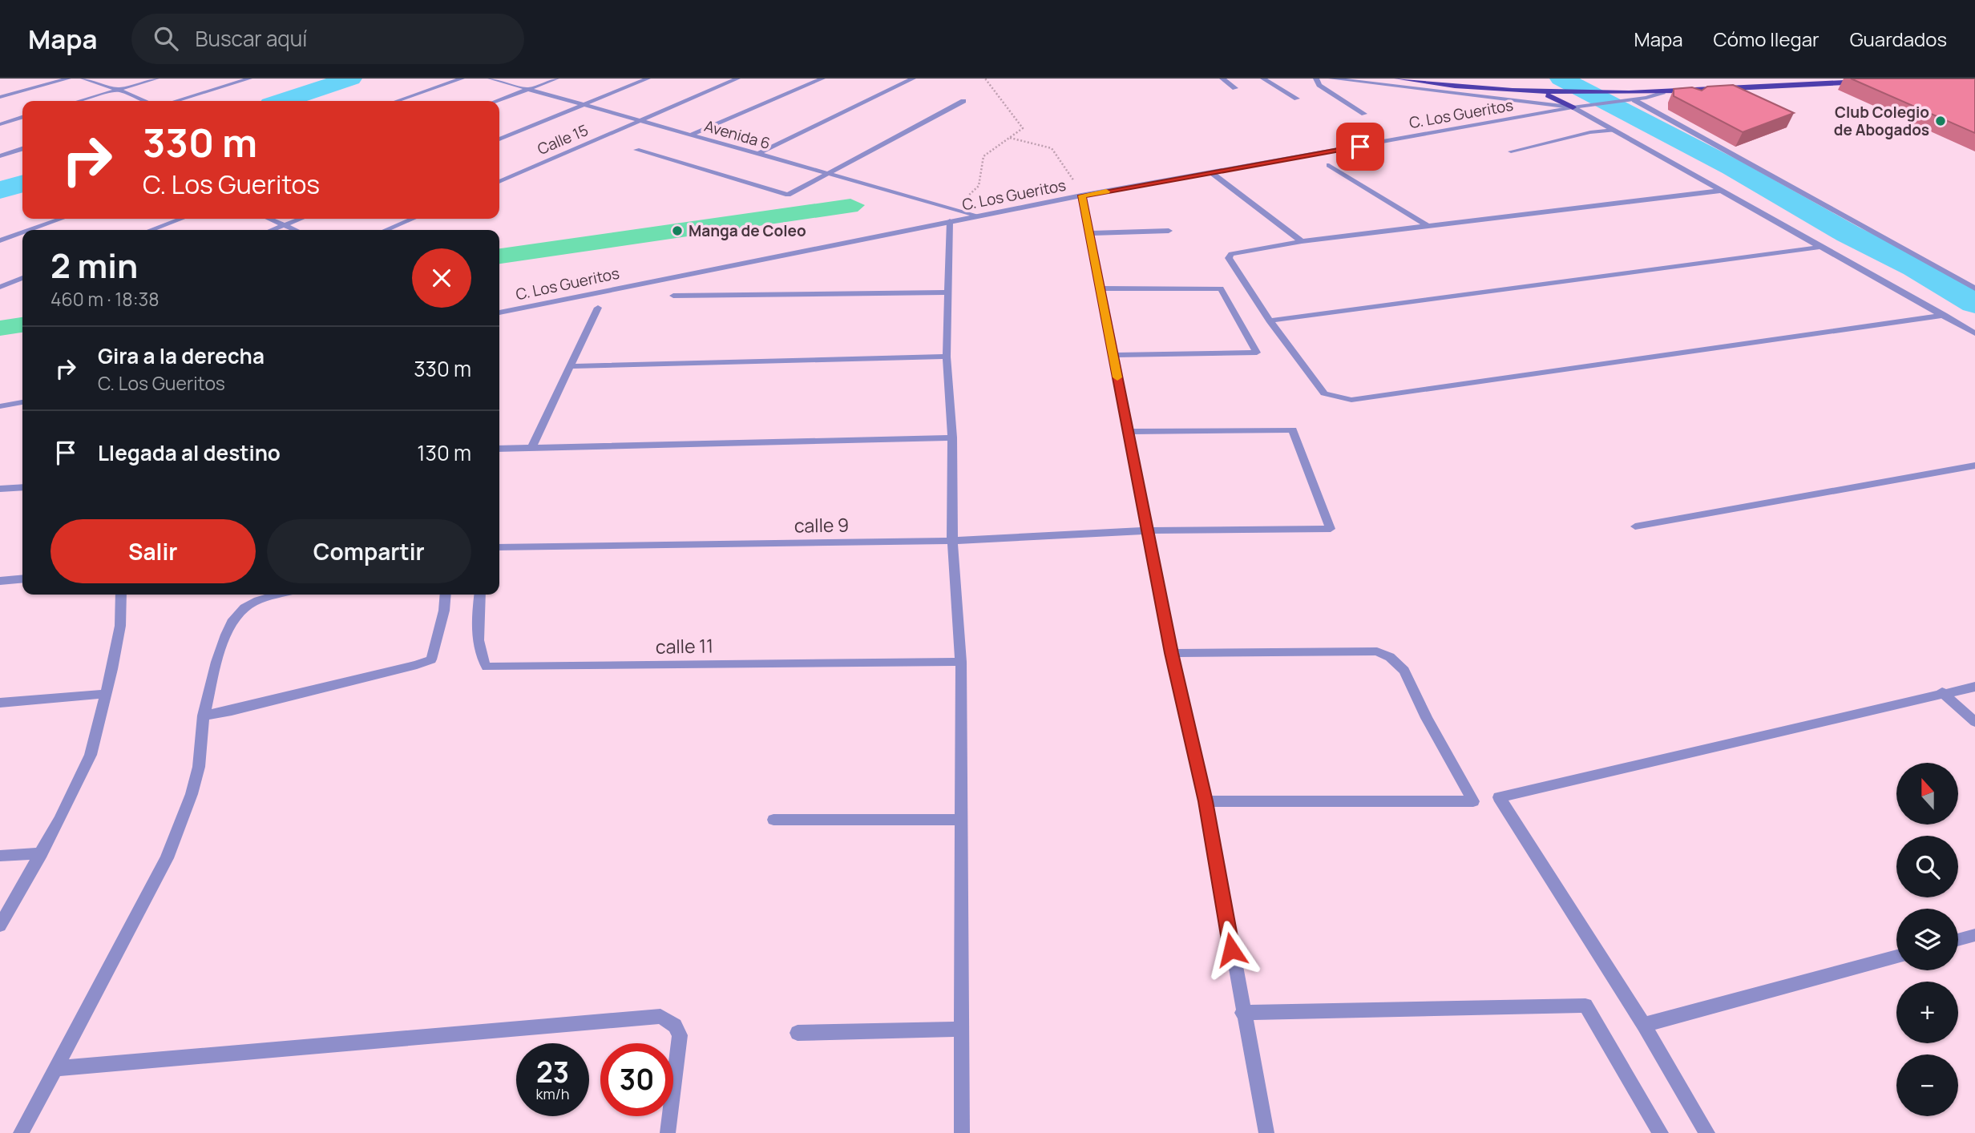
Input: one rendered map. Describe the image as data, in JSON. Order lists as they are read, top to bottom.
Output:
{
  "streets": {
    "street": [
      "C. Los Gueritos",
      "Avenida 6",
      "Calle 15",
      "calle 9",
      "calle 11"
    ]
  },
  "crossings": [
    ["C. Los Gueritos", "Avenida 6"],
    ["Avenida 6", "Calle 15"]
  ],
  "places": ["Club Colegio de Abogados", "Manga de Coleo"],
  "north": "top",
  "page": {
    "header": "Mapa",
    "search": "Buscar aquí",
    "nav": ["Mapa", "Cómo llegar", "Guardados"],
    "turn": ["330 m", "C. Los Gueritos"],
    "heading": ["2 min", "460 m · 18:38"],
    "list": [
      {
        "name": "Gira a la derecha",
        "note": "C. Los Gueritos",
        "value": "330 m"
      },
      {
        "name": "Llegada al destino",
        "value": "130 m"
      }
    ],
    "buttons": ["Salir", "Compartir"],
    "map_buttons": ["+", "−"],
    "speed": "23 km/h",
    "limit": "30"
  }
}
